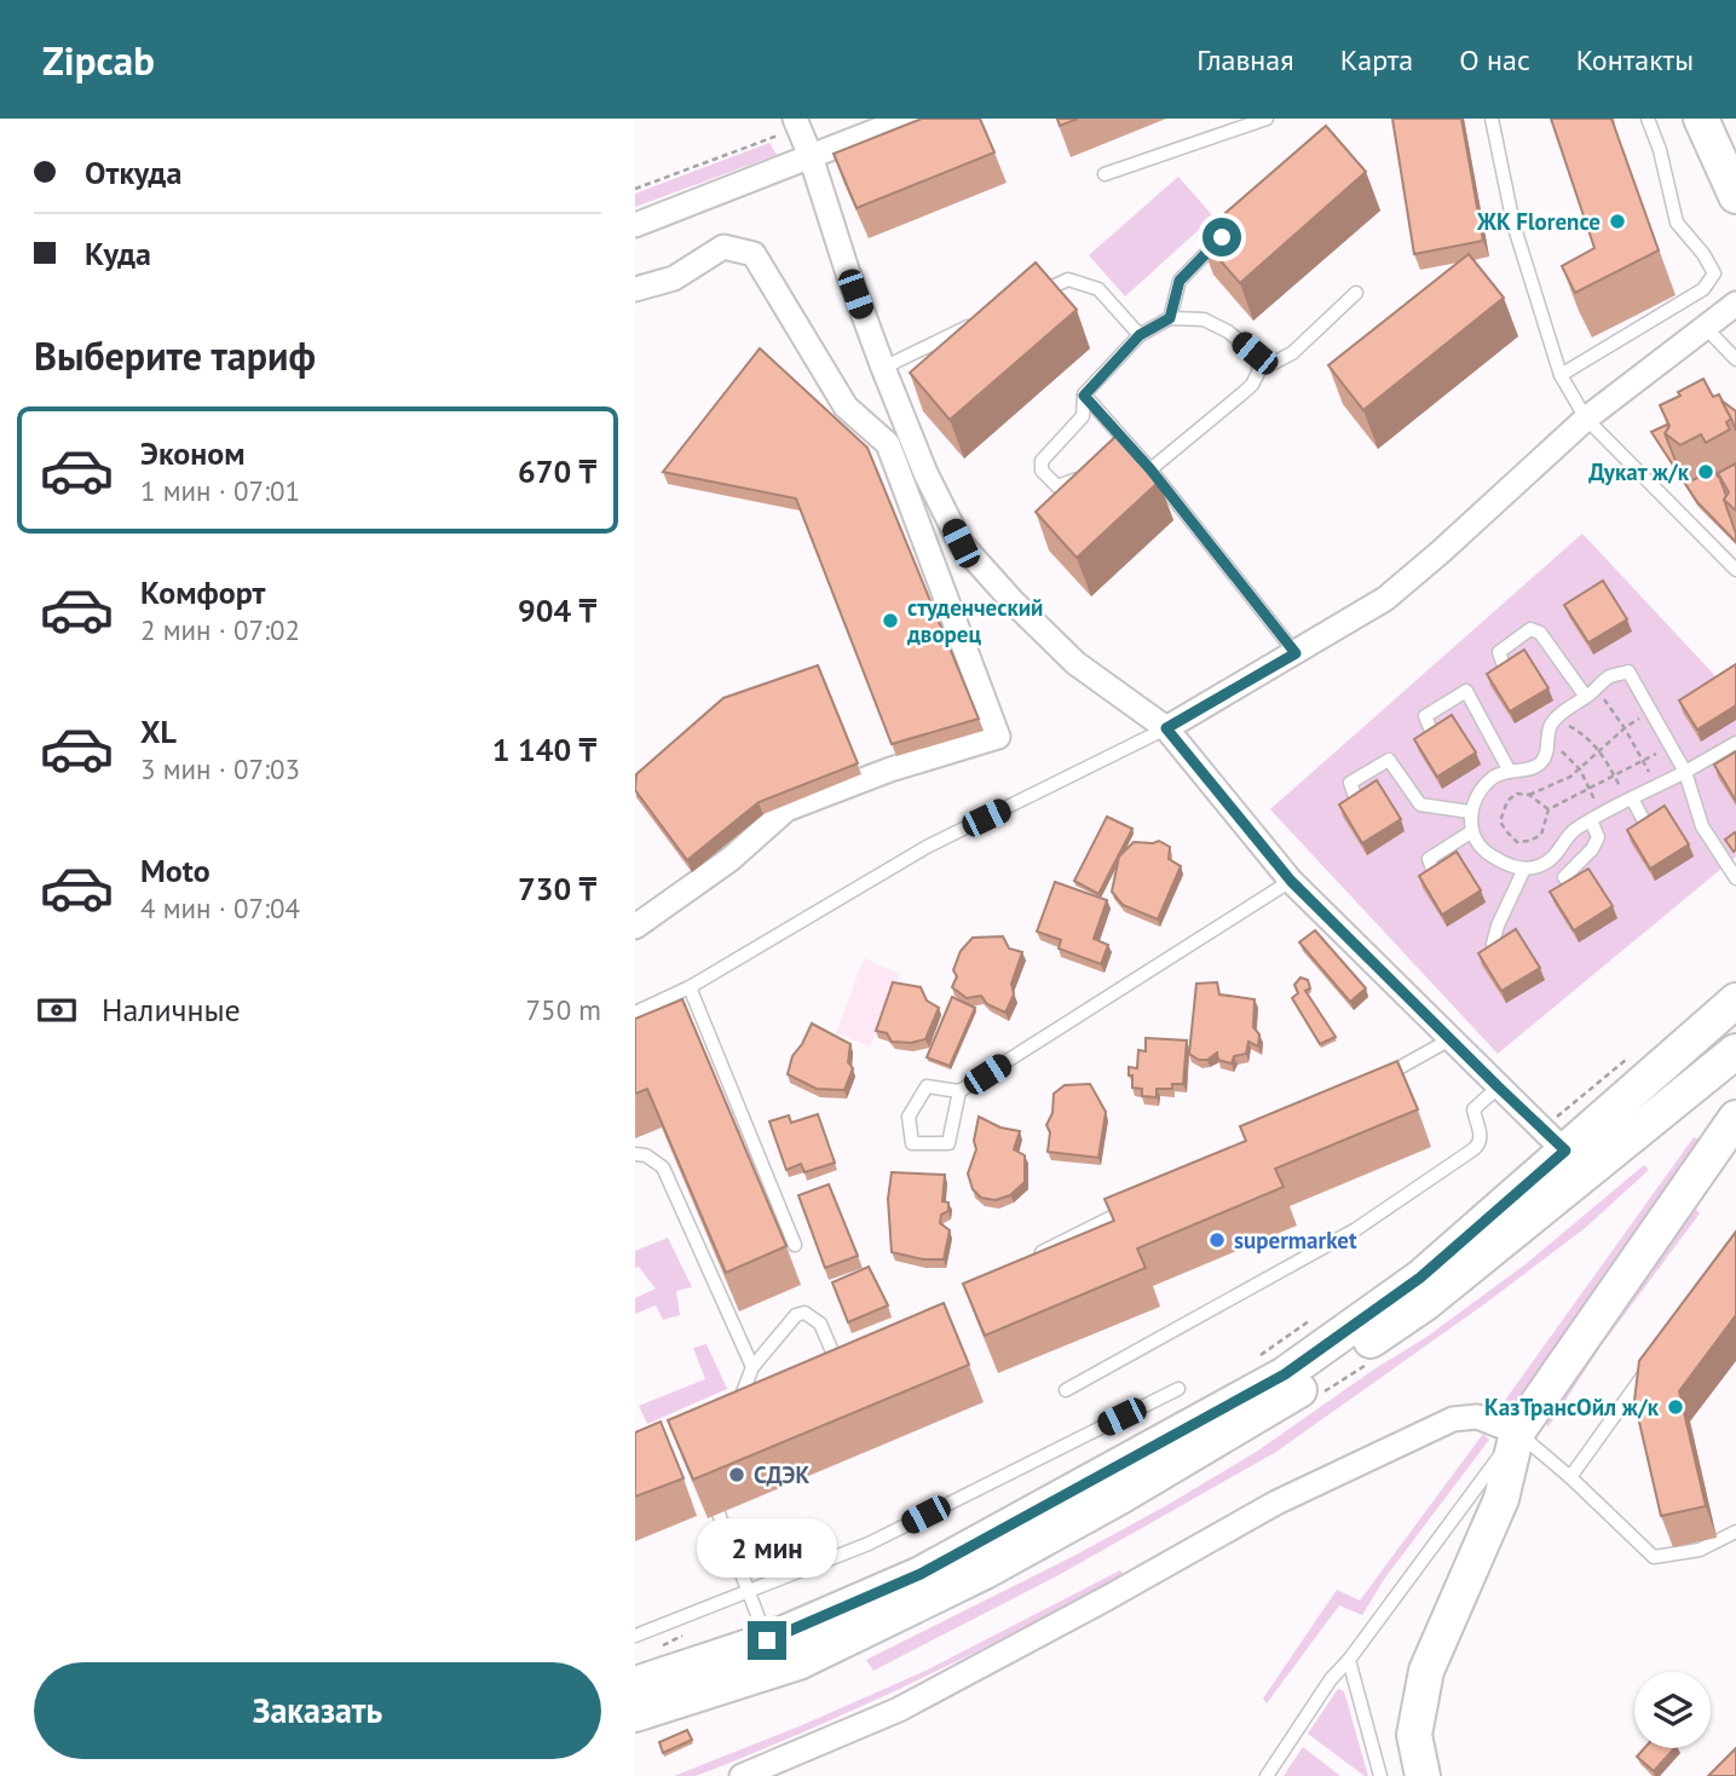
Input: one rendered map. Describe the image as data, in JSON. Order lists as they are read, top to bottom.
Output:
{
  "places": [
    "ЖК Florence",
    "Дукат ж/к",
    "студенческий дворец",
    "supermarket",
    "КазТрансОйл ж/к",
    "СДЭК"
  ],
  "page": {
    "header": "Zipcab",
    "nav": [
      "Главная",
      "Карта",
      "О нас",
      "Контакты"
    ],
    "banner": ["Откуда", "Куда"],
    "heading": "Выберите тариф",
    "list": [
      {
        "name": "Эконом",
        "note": "1 мин · 07:01",
        "value": "670 ₸"
      },
      {
        "name": "Комфорт",
        "note": "2 мин · 07:02",
        "value": "904 ₸"
      },
      {
        "name": "XL",
        "note": "3 мин · 07:03",
        "value": "1 140 ₸"
      },
      {
        "name": "Moto",
        "note": "4 мин · 07:04",
        "value": "730 ₸"
      }
    ],
    "pay": ["Наличные", "750 m"],
    "bubble": "2 мин",
    "buttons": "Заказать"
  }
}
